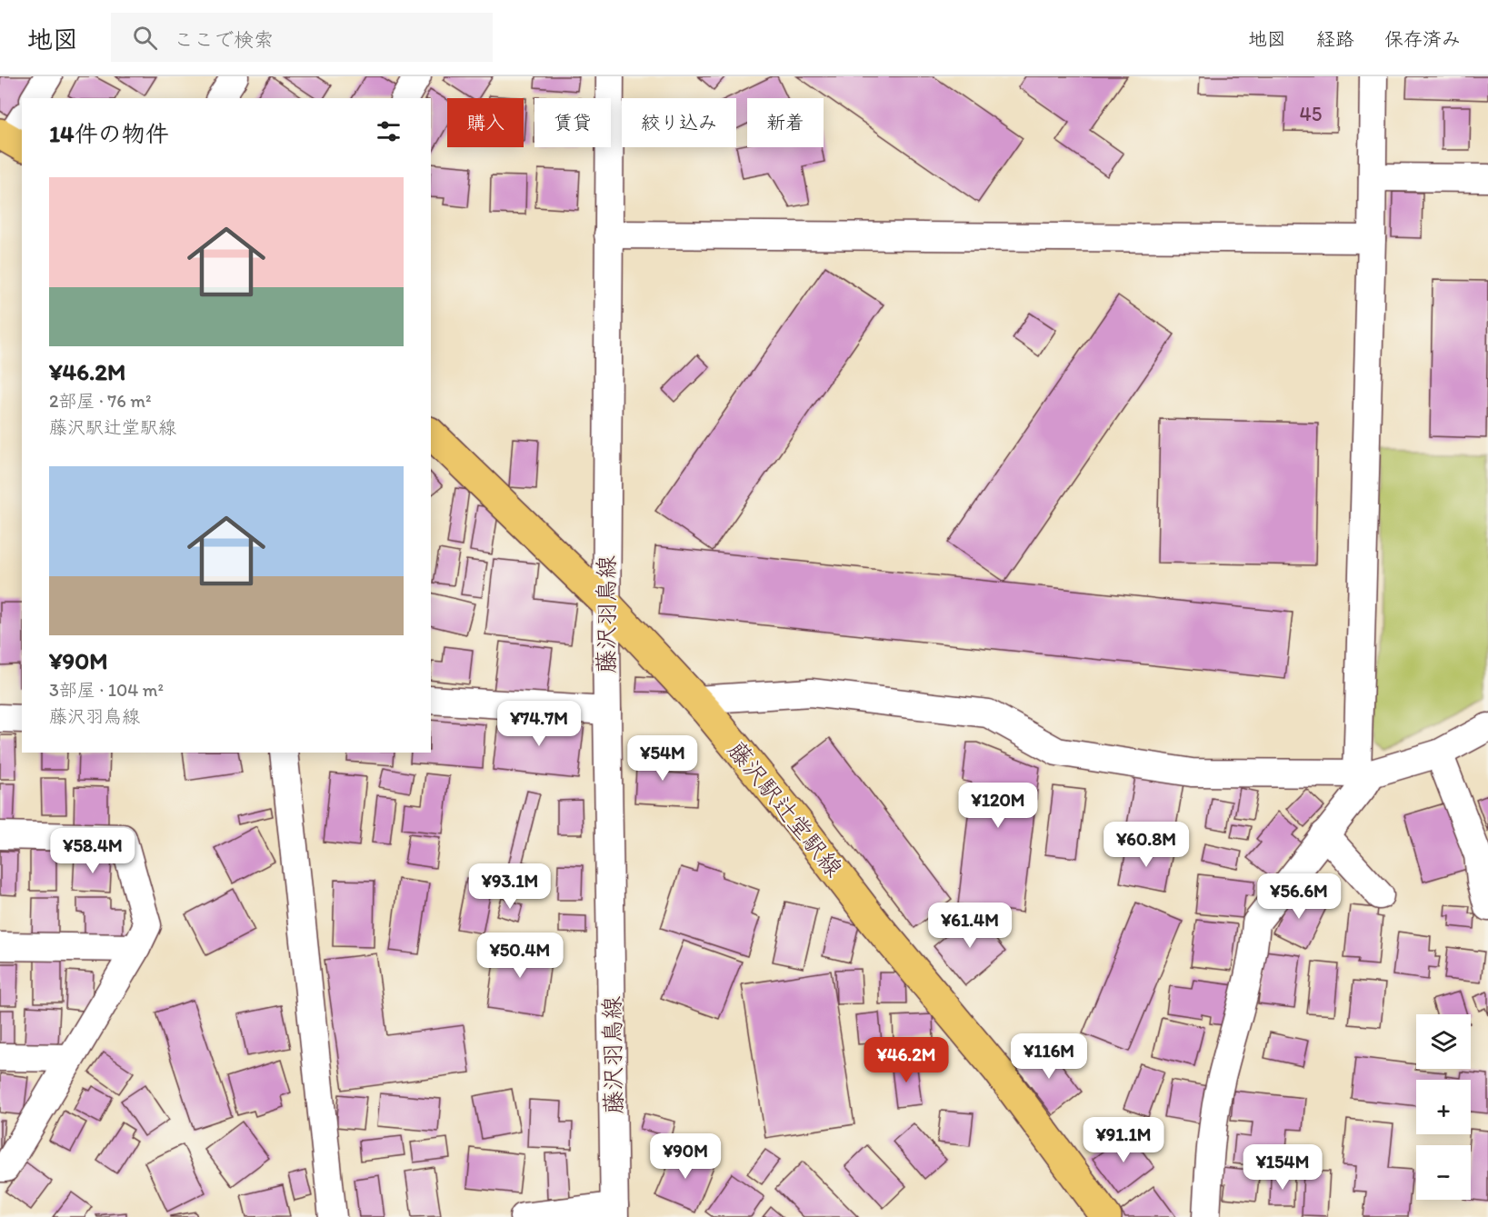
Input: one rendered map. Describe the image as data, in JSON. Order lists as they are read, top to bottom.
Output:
{
  "streets": {
    "main road": ["藤沢駅辻堂駅線"],
    "street": ["藤沢羽鳥線"]
  },
  "crossings": [
    ["藤沢羽鳥線", "藤沢駅辻堂駅線"]
  ],
  "house_numbers": ["45"],
  "page": {
    "header": "地図",
    "search": "ここで検索",
    "nav": ["地図", "経路", "保存済み"],
    "chip": [
      "購入",
      "賃貸",
      "絞り込み",
      "新着"
    ],
    "heading": "14件の物件",
    "list": [
      {
        "name": "¥46.2M",
        "note": "2部屋 · 76 m² · 藤沢駅辻堂駅線"
      },
      {
        "name": "¥90M",
        "note": "3部屋 · 104 m² · 藤沢羽鳥線"
      }
    ],
    "price": [
      "¥74.7M",
      "¥54M",
      "¥120M",
      "¥60.8M",
      "¥58.4M",
      "¥93.1M",
      "¥56.6M",
      "¥61.4M",
      "¥50.4M",
      "¥116M",
      "¥46.2M",
      "¥91.1M",
      "¥90M",
      "¥154M"
    ],
    "map_buttons": ["+", "−"]
  }
}
